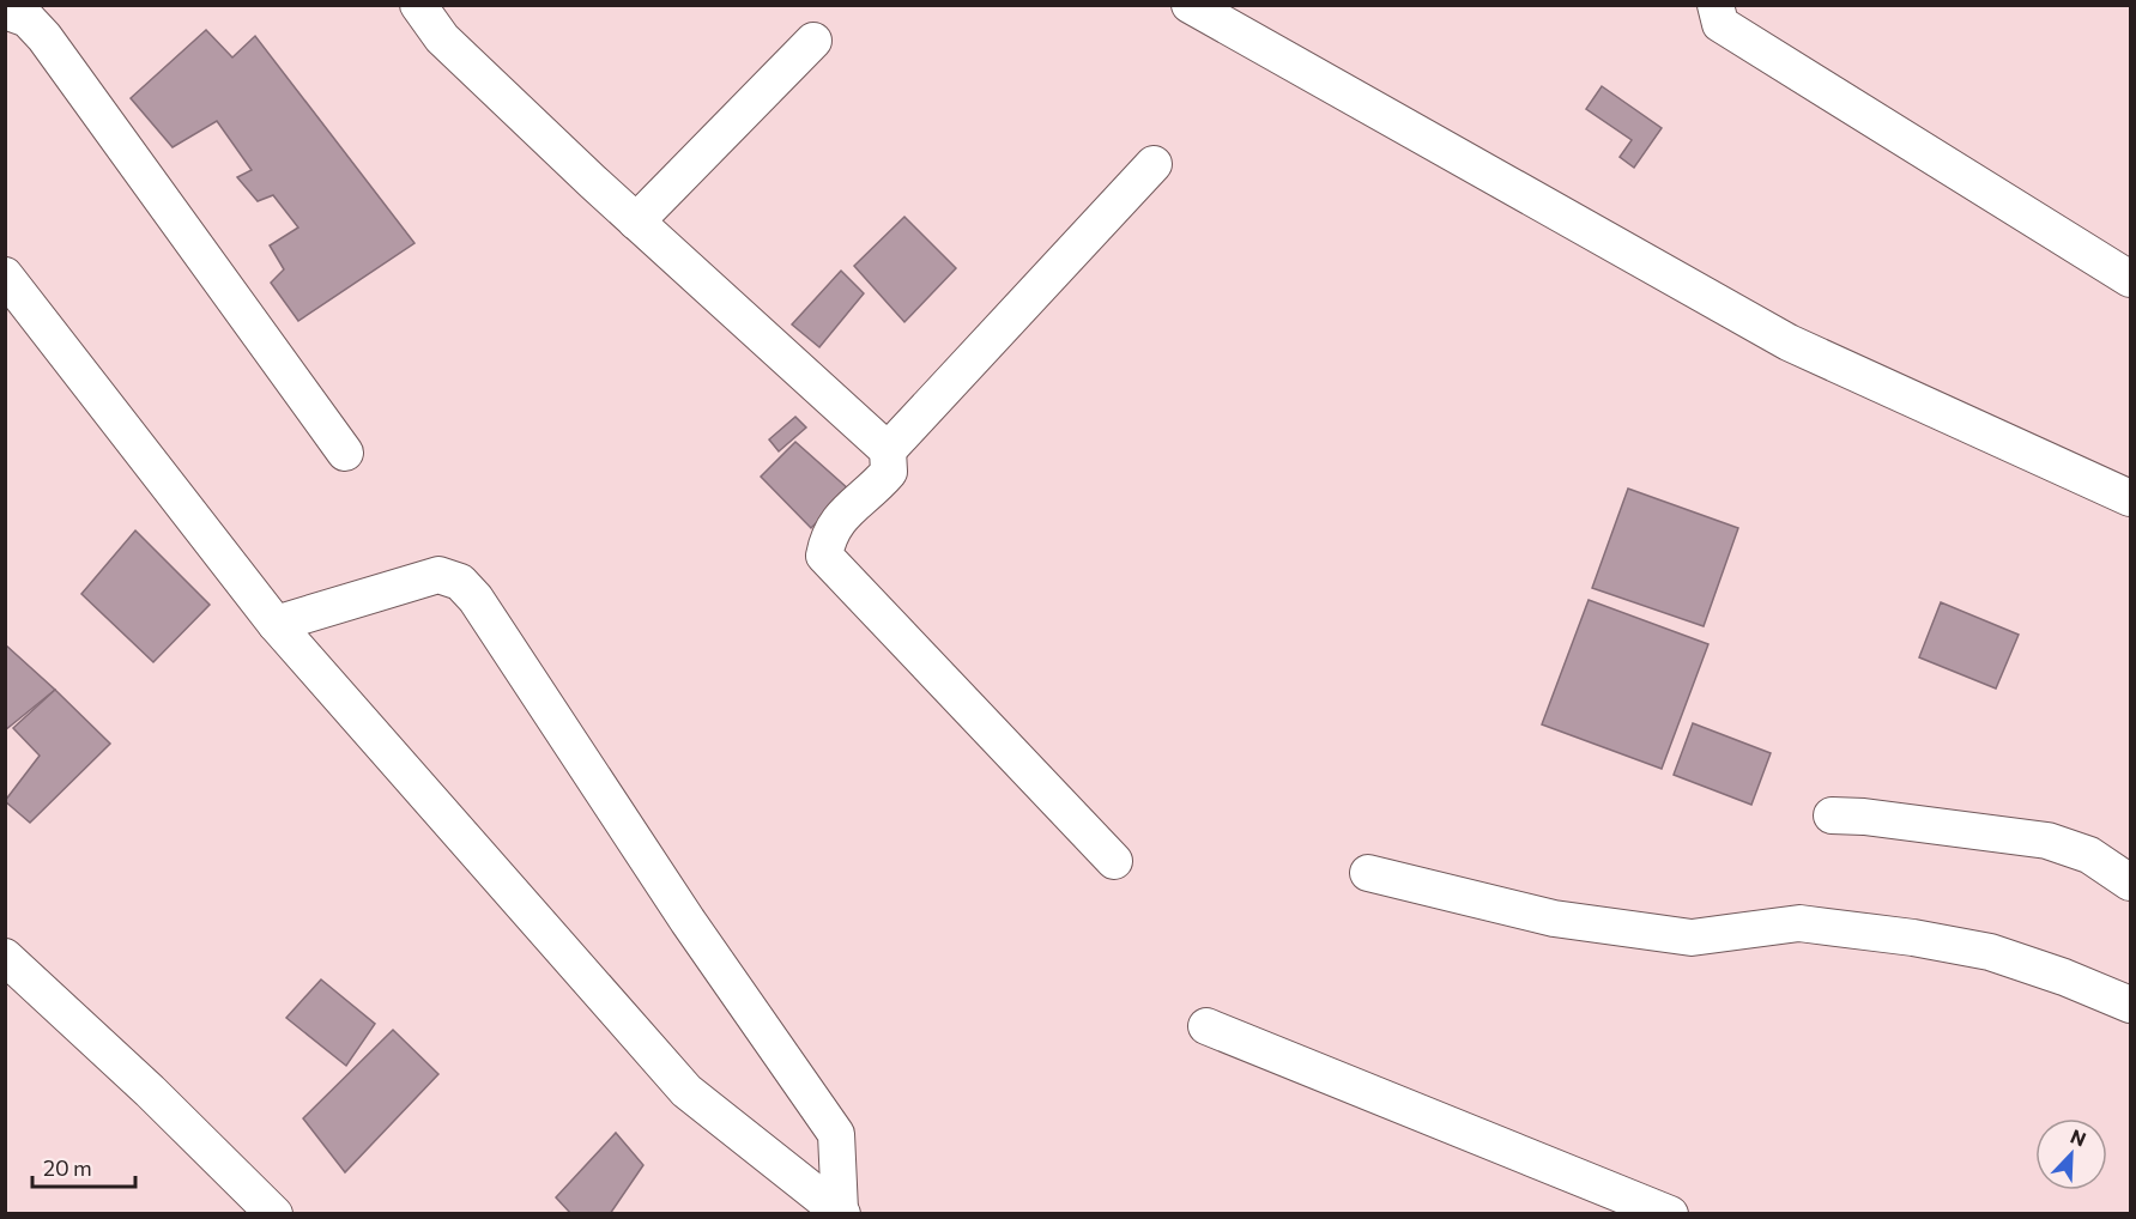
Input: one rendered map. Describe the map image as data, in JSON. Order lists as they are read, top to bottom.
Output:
{
  "scale_bar": "20 m",
  "north": "top right"
}
